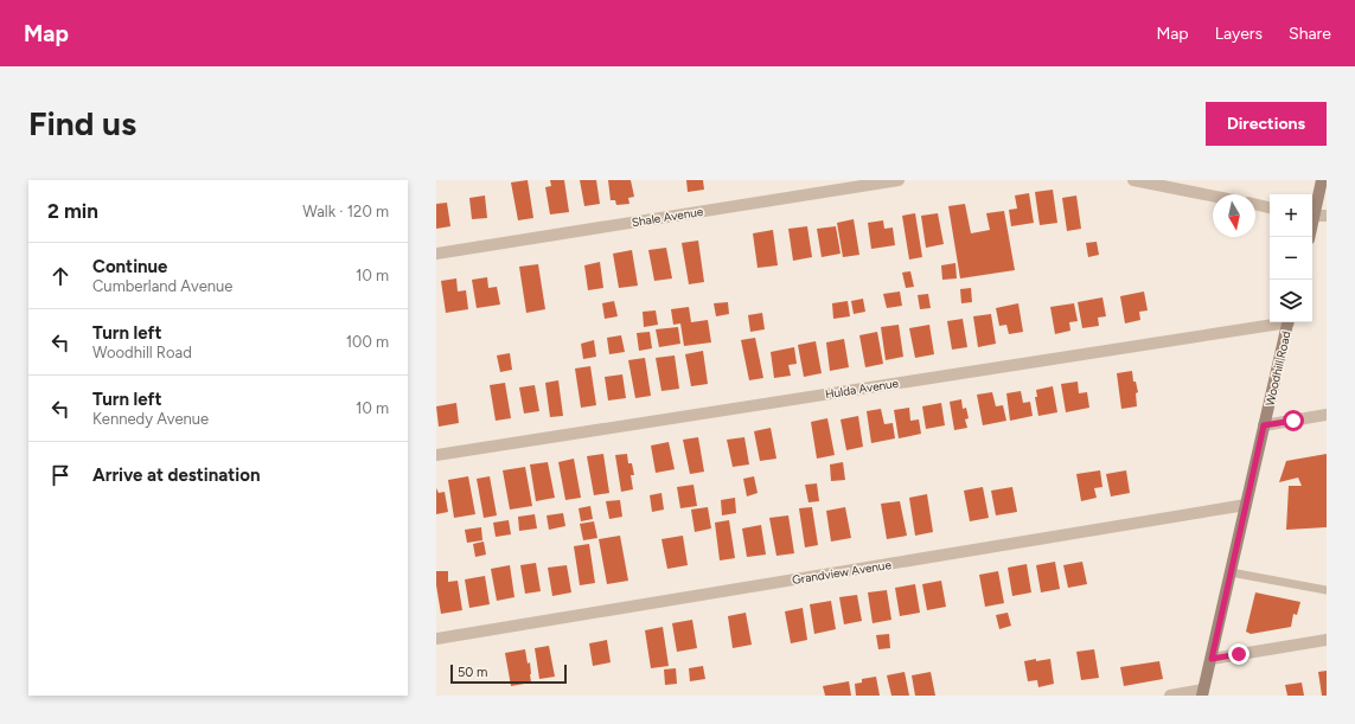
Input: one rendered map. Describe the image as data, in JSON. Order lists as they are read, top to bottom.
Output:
{
  "streets": {
    "street": [
      "Shale Avenue",
      "Woodhill Road",
      "Hulda Avenue",
      "Grandview Avenue"
    ]
  },
  "crossings": [
    ["Woodhill Road", "Grandview Avenue"]
  ],
  "scale_bar": "50 m",
  "north": "bottom",
  "page": {
    "header": "Map",
    "nav": ["Map", "Layers", "Share"],
    "buttons": "Directions",
    "title": "Find us",
    "heading": ["2 min", "Walk · 120 m"],
    "map_buttons": ["+", "−"],
    "list": [
      ["Continue", "Cumberland Avenue", "10 m"],
      ["Turn left", "Woodhill Road", "100 m"],
      ["Turn left", "Kennedy Avenue", "10 m"],
      "Arrive at destination"
    ],
    "scale": "50 m"
  }
}
